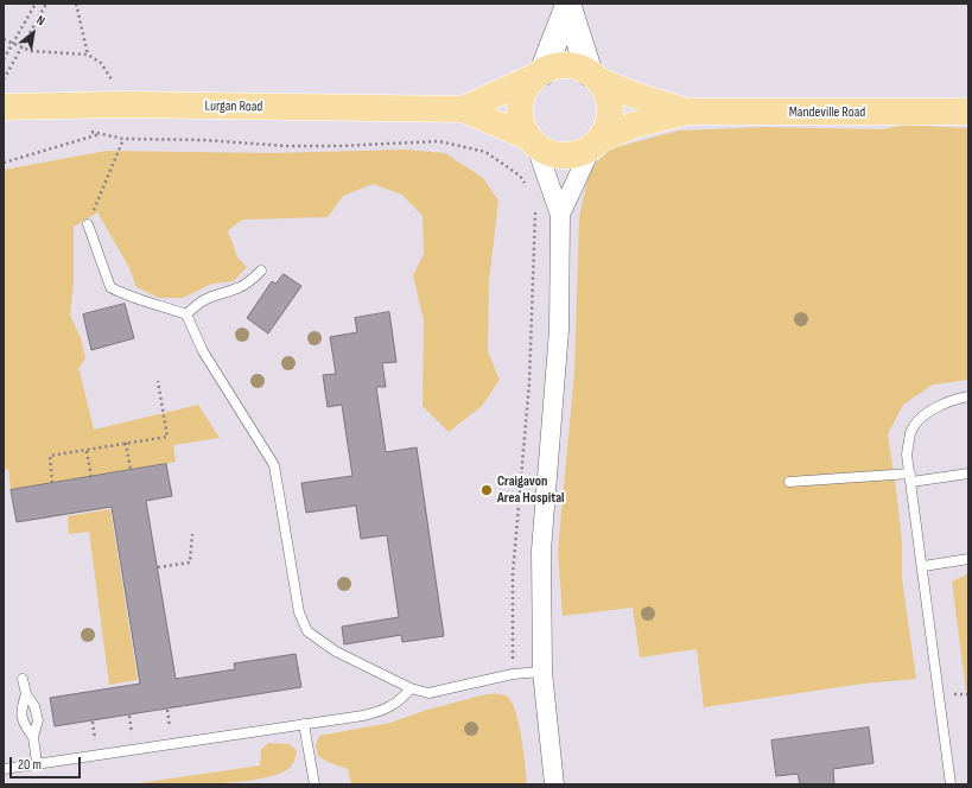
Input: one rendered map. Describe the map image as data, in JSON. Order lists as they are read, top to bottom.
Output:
{
  "streets": {
    "main road": ["Lurgan Road", "Mandeville Road"]
  },
  "places": ["Craigavon Area Hospital"],
  "scale_bar": "20 m",
  "north": "top right"
}
